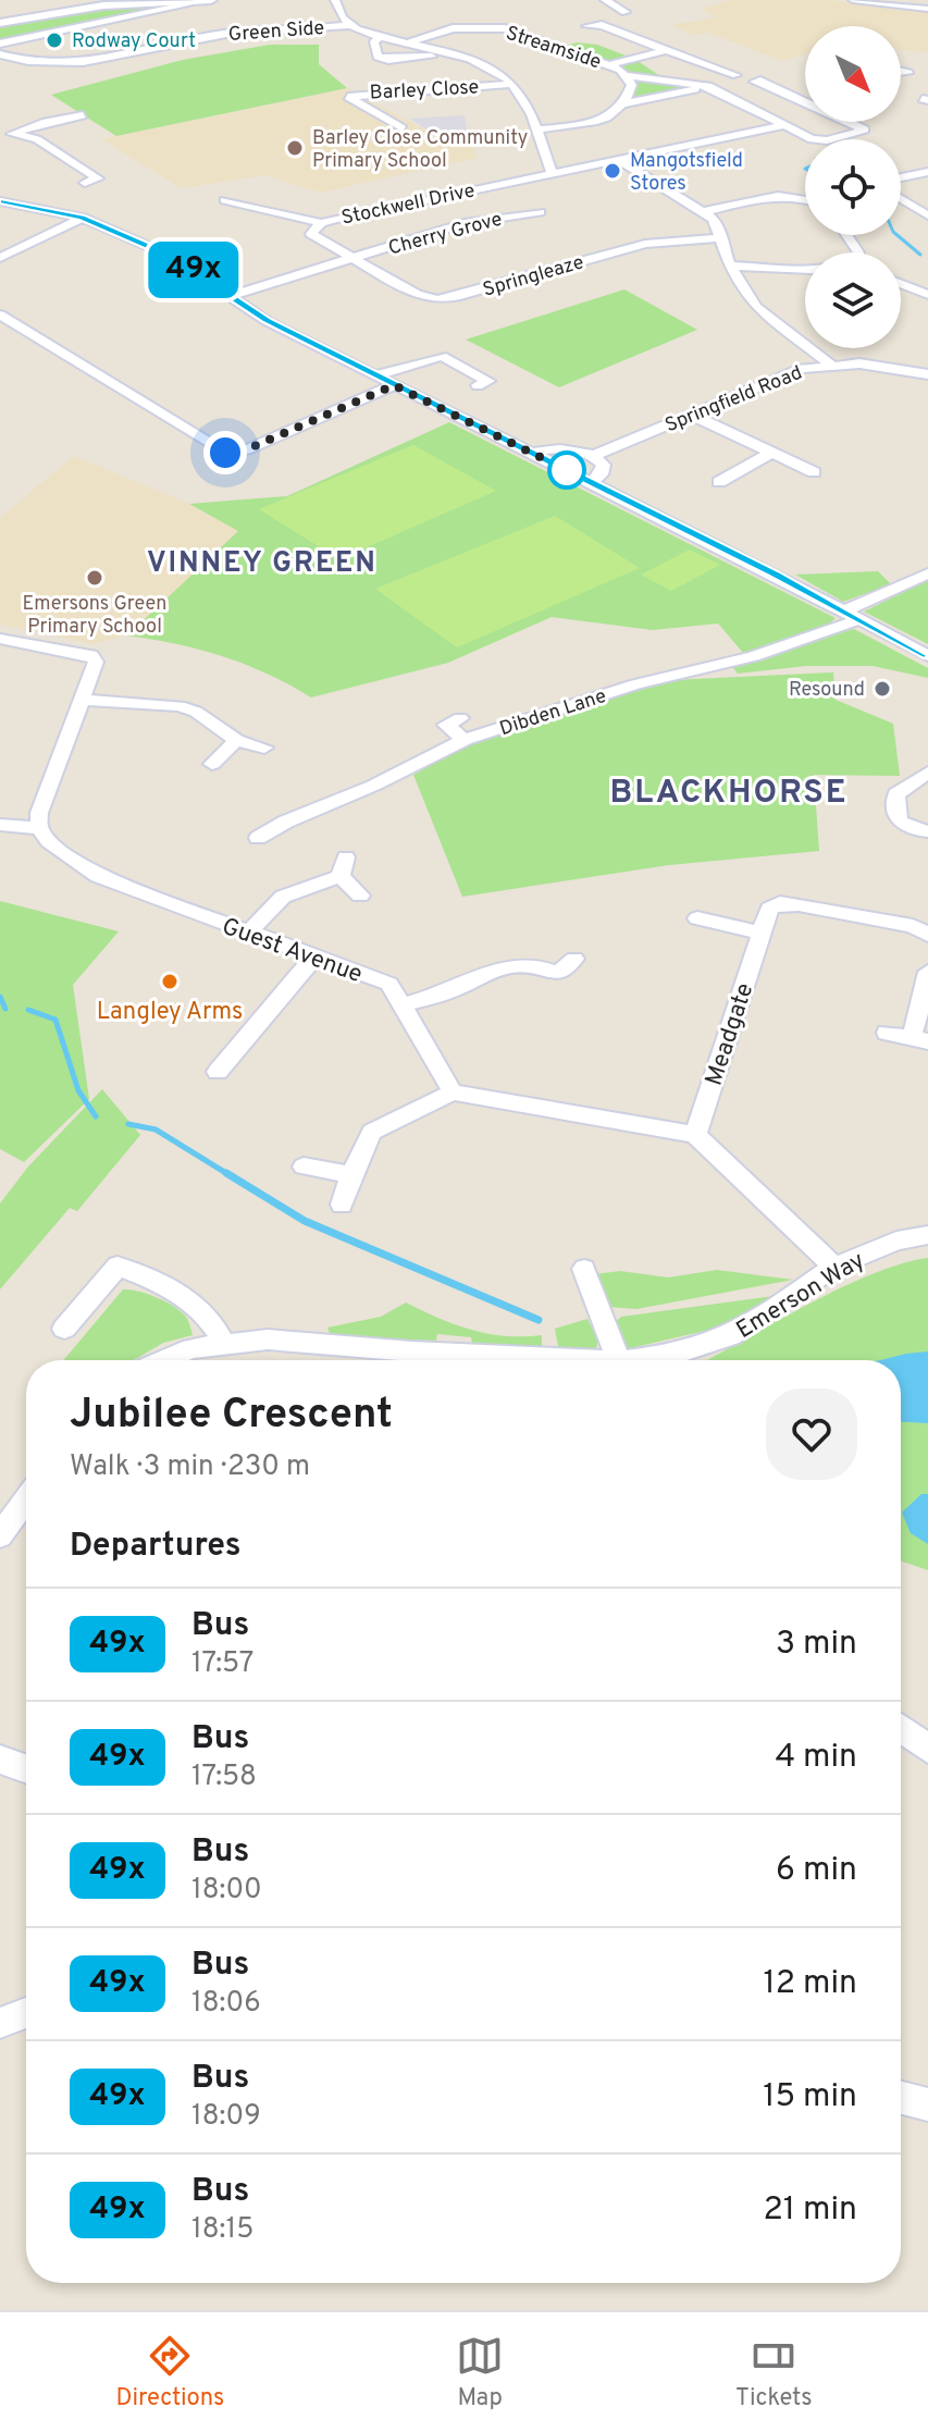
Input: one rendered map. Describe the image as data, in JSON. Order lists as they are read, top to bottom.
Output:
{
  "streets": {
    "street": [
      "Green Side",
      "Streamside",
      "Barley Close",
      "Stockwell Drive",
      "Cherry Grove",
      "Springleaze",
      "Springfield Road",
      "Dibden Lane",
      "Guest Avenue",
      "Meadgate",
      "Emerson Way"
    ]
  },
  "crossings": [
    ["Stockwell Drive", "Cherry Grove"],
    ["Stockwell Drive", "Springleaze"],
    ["Cherry Grove", "Springleaze"]
  ],
  "districts": ["VINNEY GREEN", "BLACKHORSE"],
  "places": [
    "Rodway Court",
    "Barley Close Community Primary School",
    "Mangotsfield Stores",
    "Emersons Green Primary School",
    "Resound",
    "Langley Arms"
  ],
  "lines": ["bus line 49x"],
  "north": "bottom right",
  "page": {
    "on_map": "49x",
    "heading": [
      ["Jubilee Crescent", "Walk · 3 min · 230 m"],
      "Departures"
    ],
    "list": [
      {
        "mark": "49x",
        "name": "Bus",
        "note": "17:57",
        "value": "3 min"
      },
      {
        "mark": "49x",
        "name": "Bus",
        "note": "17:58",
        "value": "4 min"
      },
      {
        "mark": "49x",
        "name": "Bus",
        "note": "18:00",
        "value": "6 min"
      },
      {
        "mark": "49x",
        "name": "Bus",
        "note": "18:06",
        "value": "12 min"
      },
      {
        "mark": "49x",
        "name": "Bus",
        "note": "18:09",
        "value": "15 min"
      },
      {
        "mark": "49x",
        "name": "Bus",
        "note": "18:15",
        "value": "21 min"
      }
    ],
    "tabs": ["Directions", "Map", "Tickets"]
  }
}
